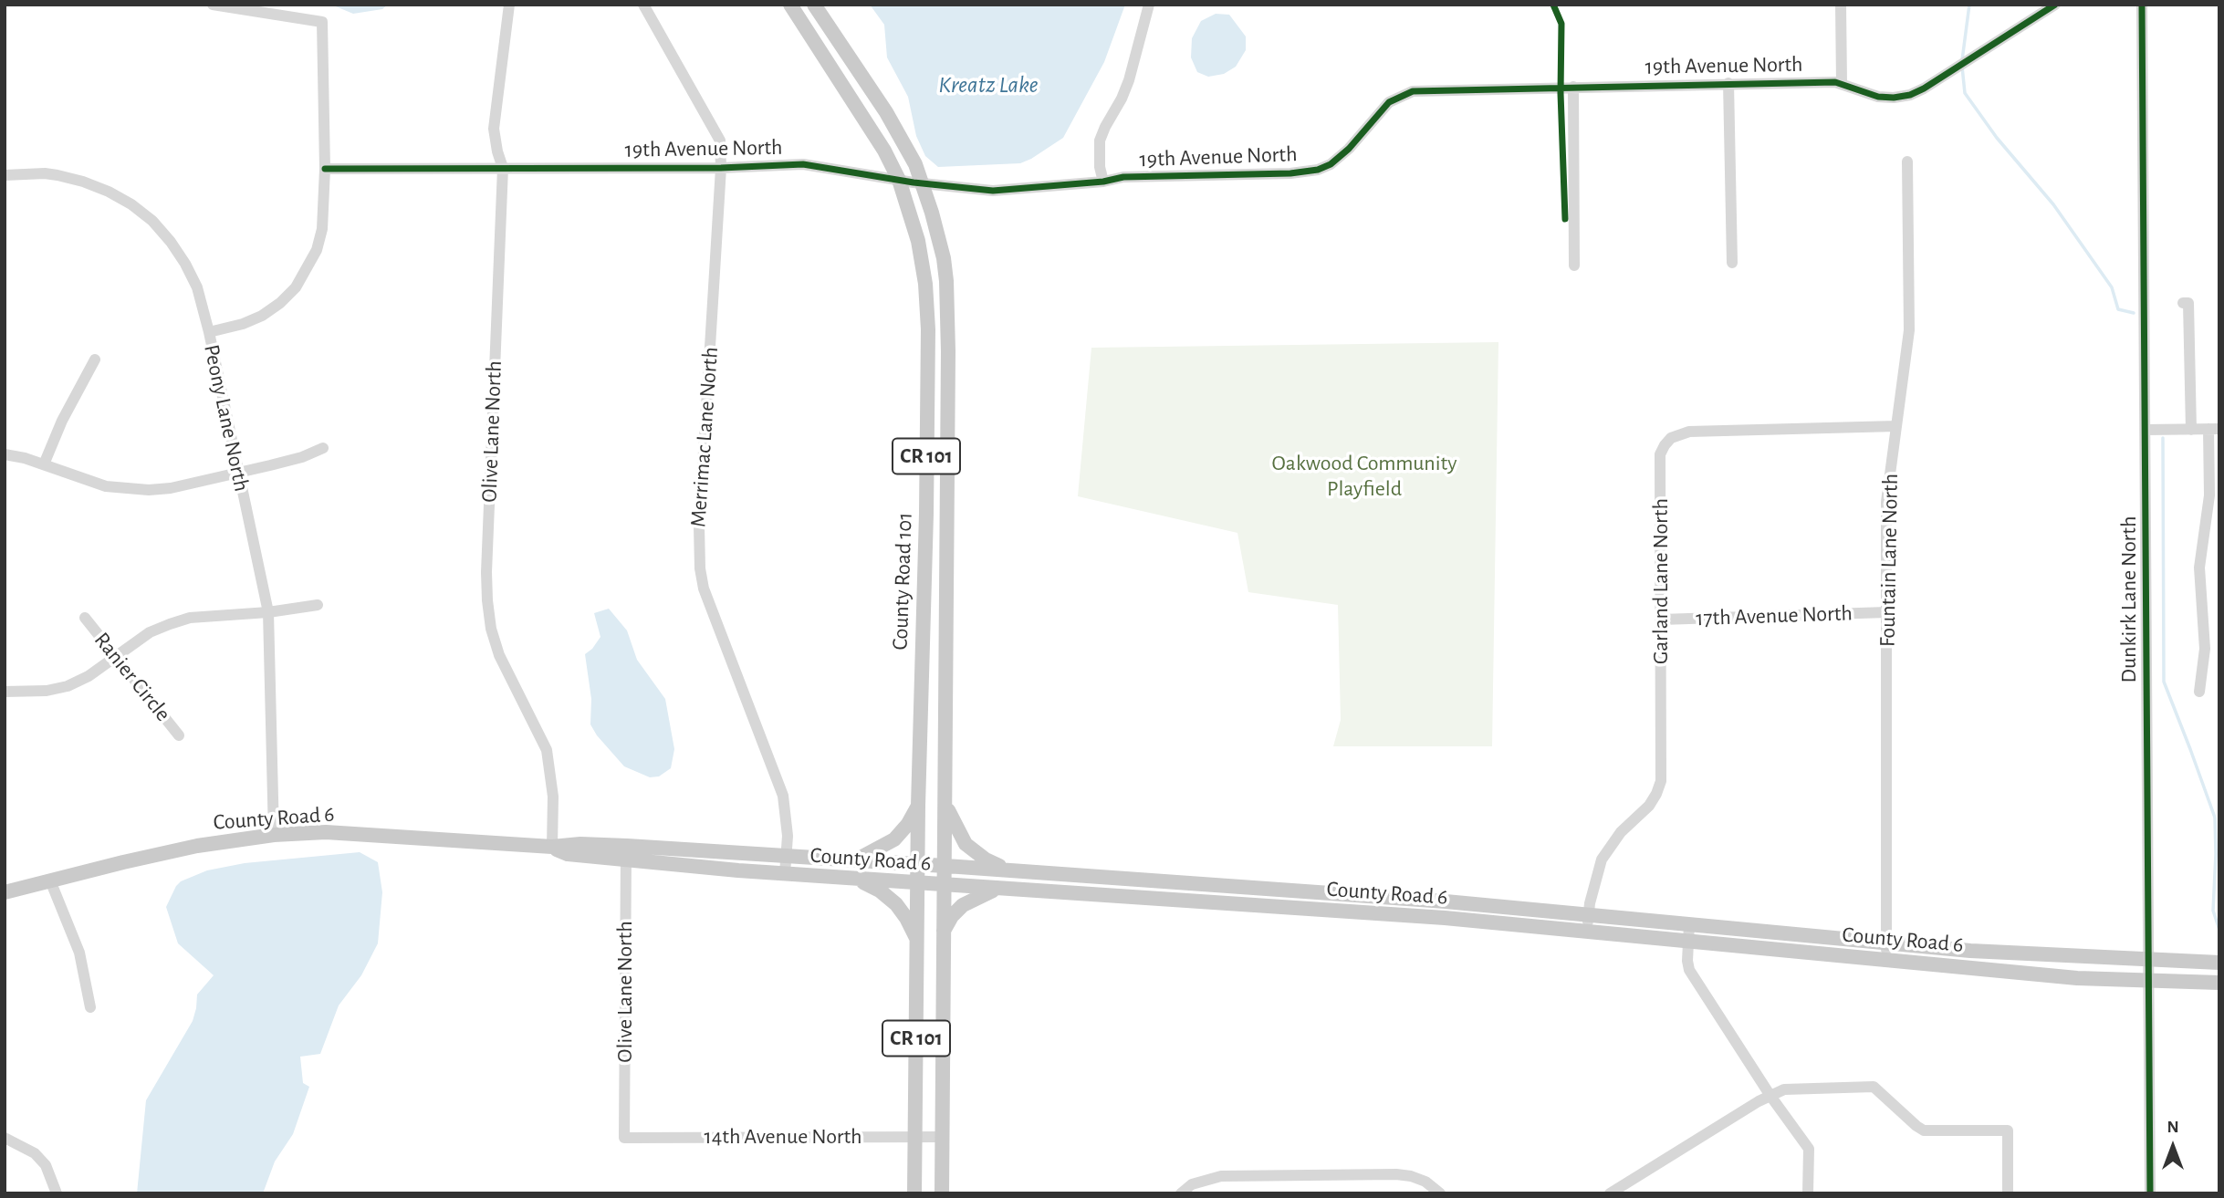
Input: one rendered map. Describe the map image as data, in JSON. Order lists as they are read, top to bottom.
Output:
{
  "streets": {
    "main road": ["CR 101", "County Road 101", "County Road 6"],
    "street": [
      "19th Avenue North",
      "Peony Lane North",
      "Olive Lane North",
      "Merrimac Lane North",
      "Fountain Lane North",
      "Garland Lane North",
      "Dunkirk Lane North",
      "17th Avenue North",
      "Ranier Circle",
      "14th Avenue North"
    ]
  },
  "crossings": [
    ["19th Avenue North", "Peony Lane North"],
    ["19th Avenue North", "Olive Lane North"],
    ["19th Avenue North", "Merrimac Lane North"],
    ["19th Avenue North", "County Road 101"],
    ["Peony Lane North", "County Road 6"],
    ["Olive Lane North", "County Road 6"],
    ["Olive Lane North", "14th Avenue North"],
    ["Merrimac Lane North", "County Road 6"],
    ["Fountain Lane North", "Garland Lane North"],
    ["Fountain Lane North", "17th Avenue North"],
    ["Fountain Lane North", "County Road 6"],
    ["County Road 101", "County Road 6"],
    ["County Road 101", "14th Avenue North"],
    ["Garland Lane North", "17th Avenue North"],
    ["Garland Lane North", "County Road 6"],
    ["Dunkirk Lane North", "County Road 6"]
  ],
  "water": ["Kreatz Lake"],
  "parks": ["Oakwood Community Playfield"],
  "north": "top"
}
